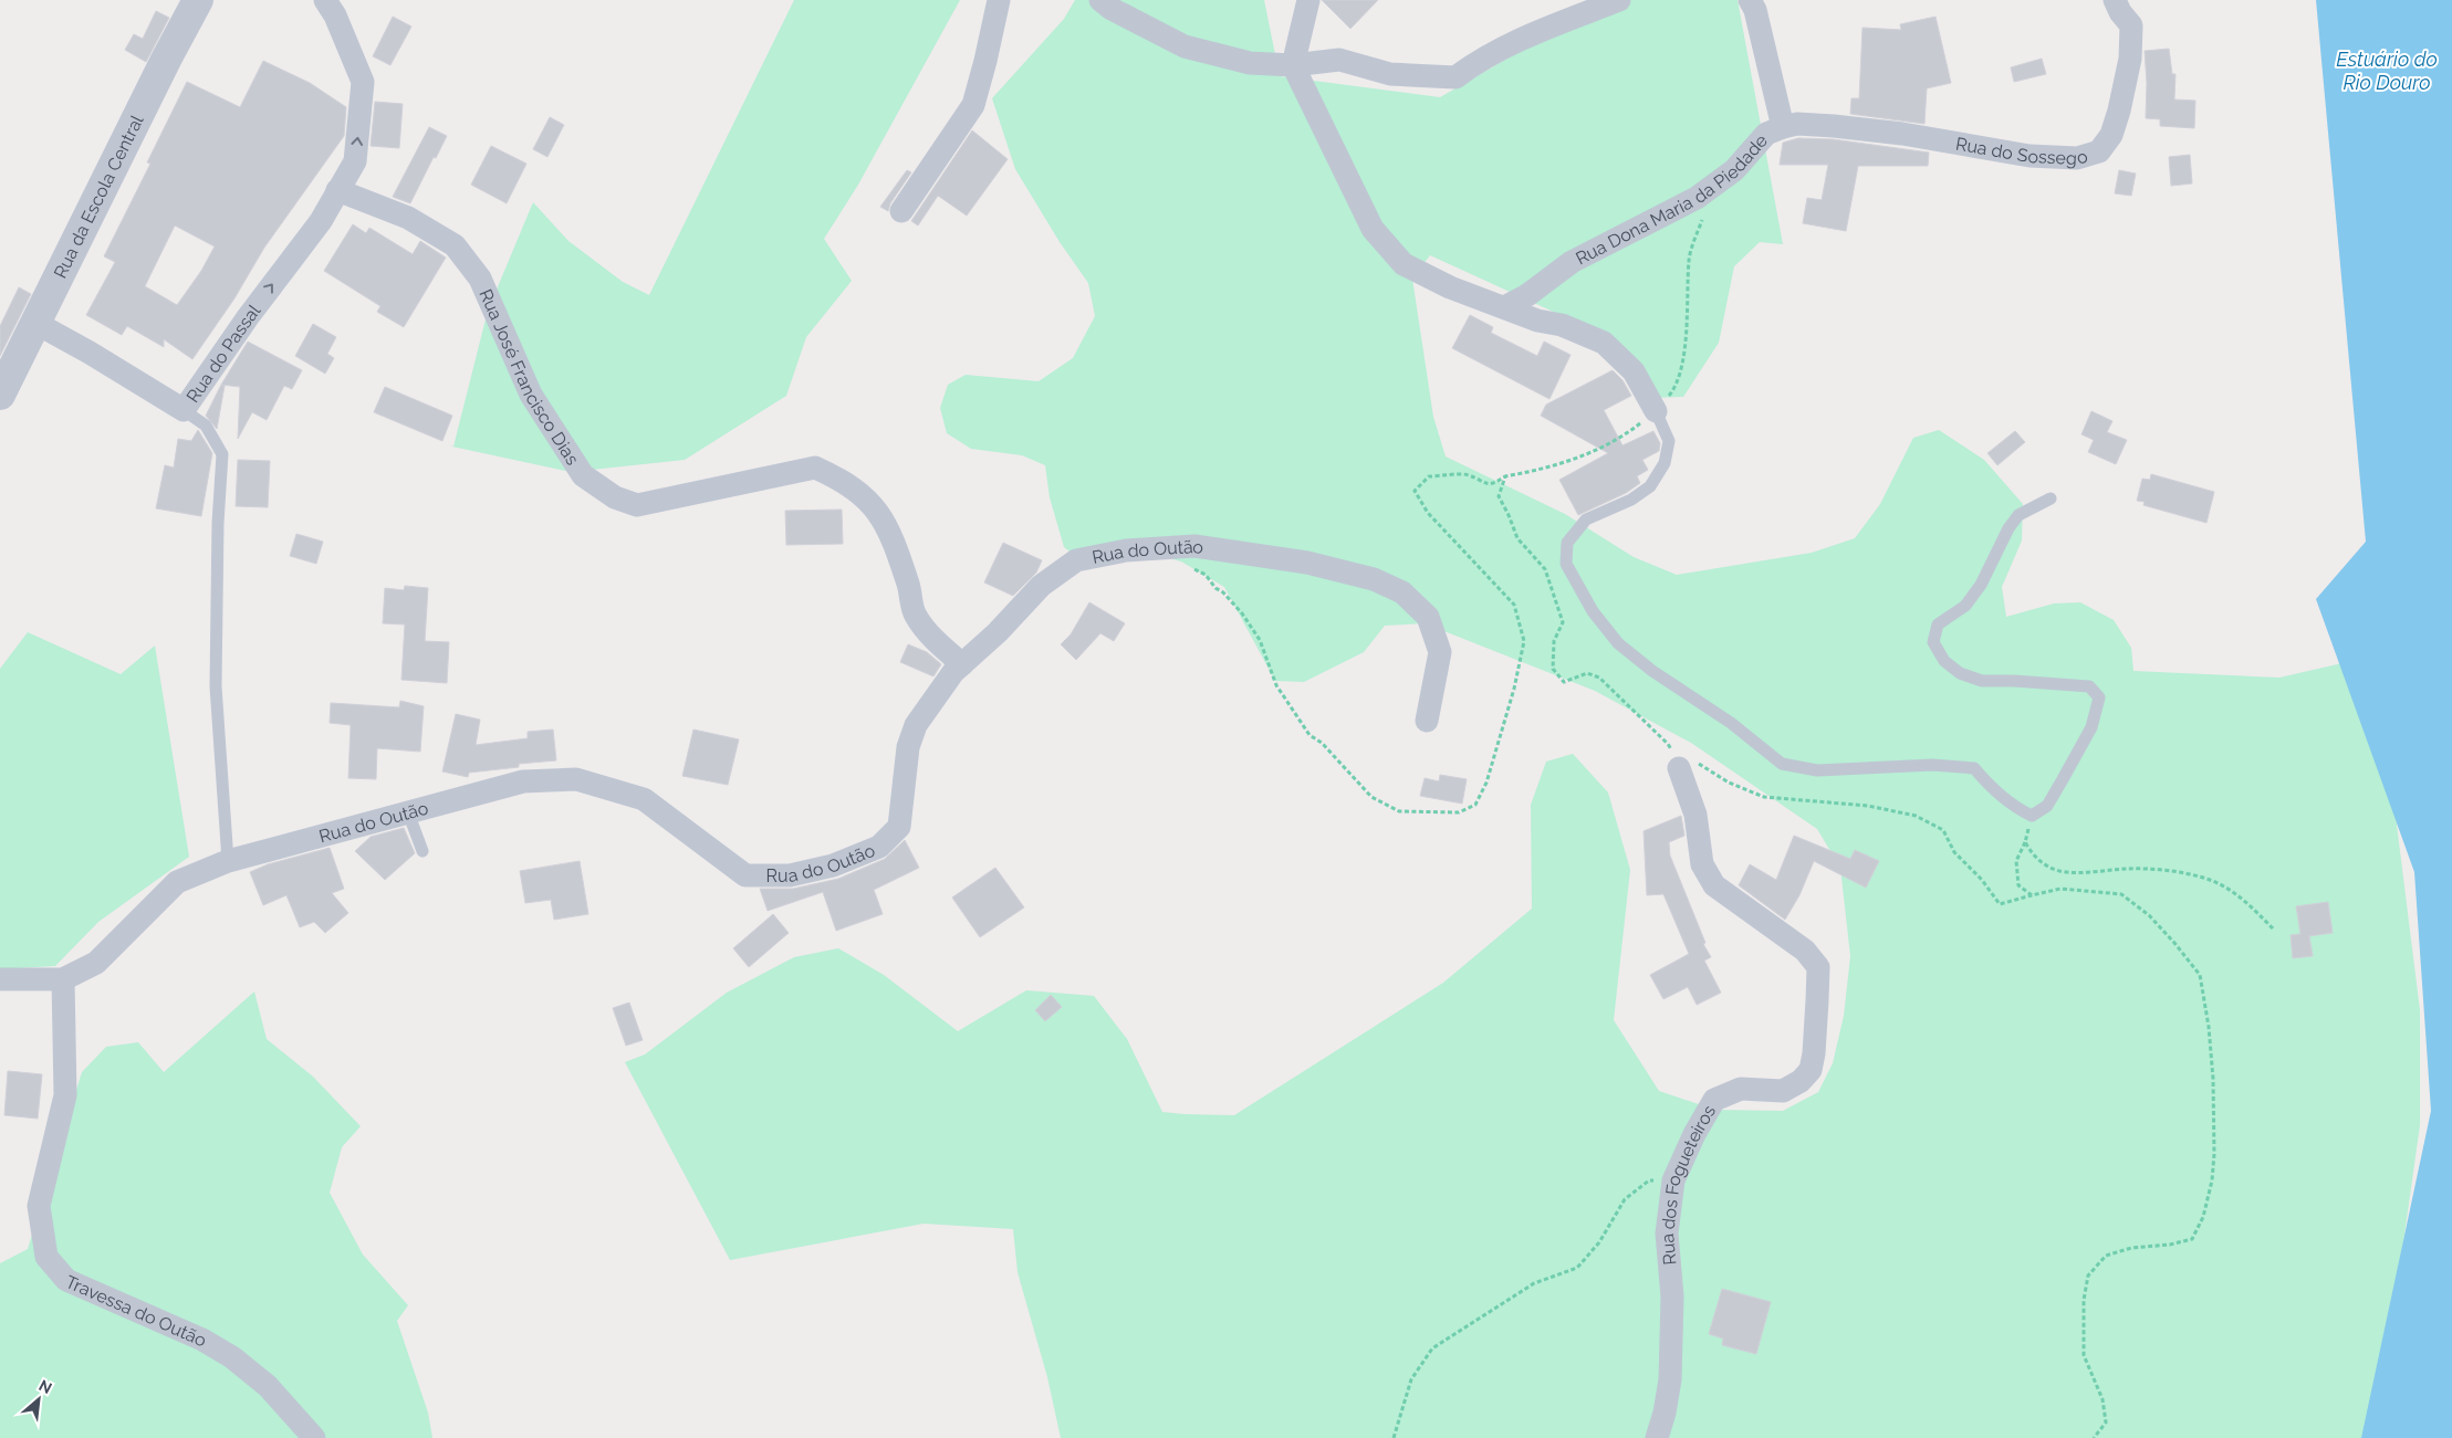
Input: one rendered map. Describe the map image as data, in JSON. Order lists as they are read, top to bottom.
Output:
{
  "streets": {
    "street": [
      "Rua do Sossego",
      "Rua da Escola Central",
      "Rua Dona Maria da Piedade",
      "Rua do Passal",
      "Rua José Francisco Dias",
      "Rua do Outão",
      "Rua dos Fogueteiros",
      "Travessa do Outão"
    ]
  },
  "crossings": [
    ["Rua do Sossego", "Rua Dona Maria da Piedade"],
    ["Rua do Passal", "Rua José Francisco Dias"],
    ["Rua do Passal", "Rua do Outão"],
    ["Rua José Francisco Dias", "Rua do Outão"],
    ["Rua do Outão", "Travessa do Outão"]
  ],
  "one_way": ["Rua do Passal"],
  "water": ["Estuário do Rio Douro"],
  "north": "top right"
}
